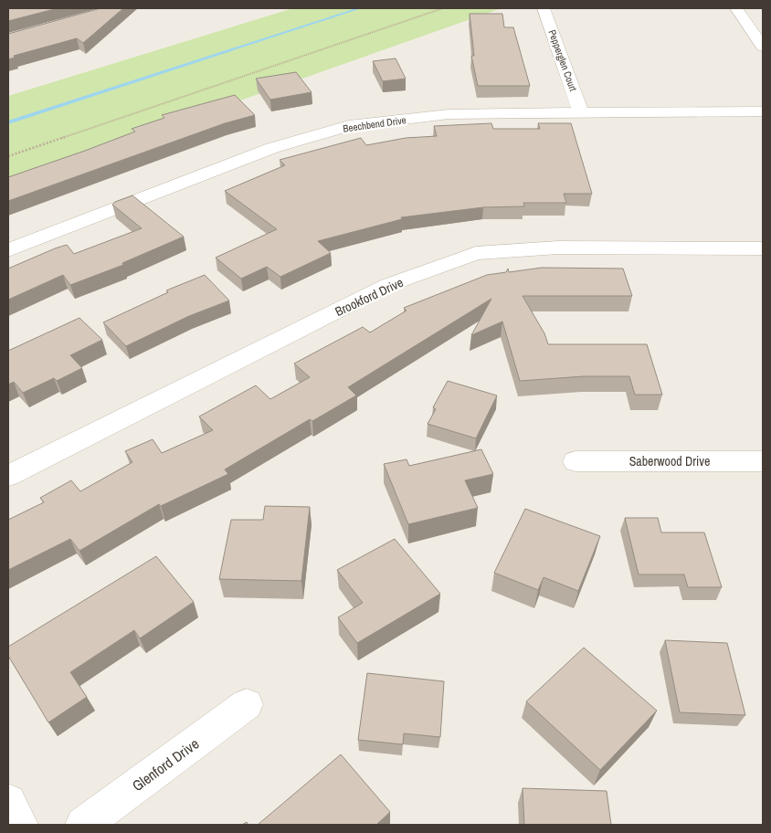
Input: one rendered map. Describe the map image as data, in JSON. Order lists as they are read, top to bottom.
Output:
{
  "streets": {
    "street": [
      "Pepperglen Court",
      "Beechbend Drive",
      "Brookford Drive",
      "Saberwood Drive",
      "Glenford Drive"
    ]
  },
  "crossings": [
    ["Pepperglen Court", "Beechbend Drive"]
  ]
}
